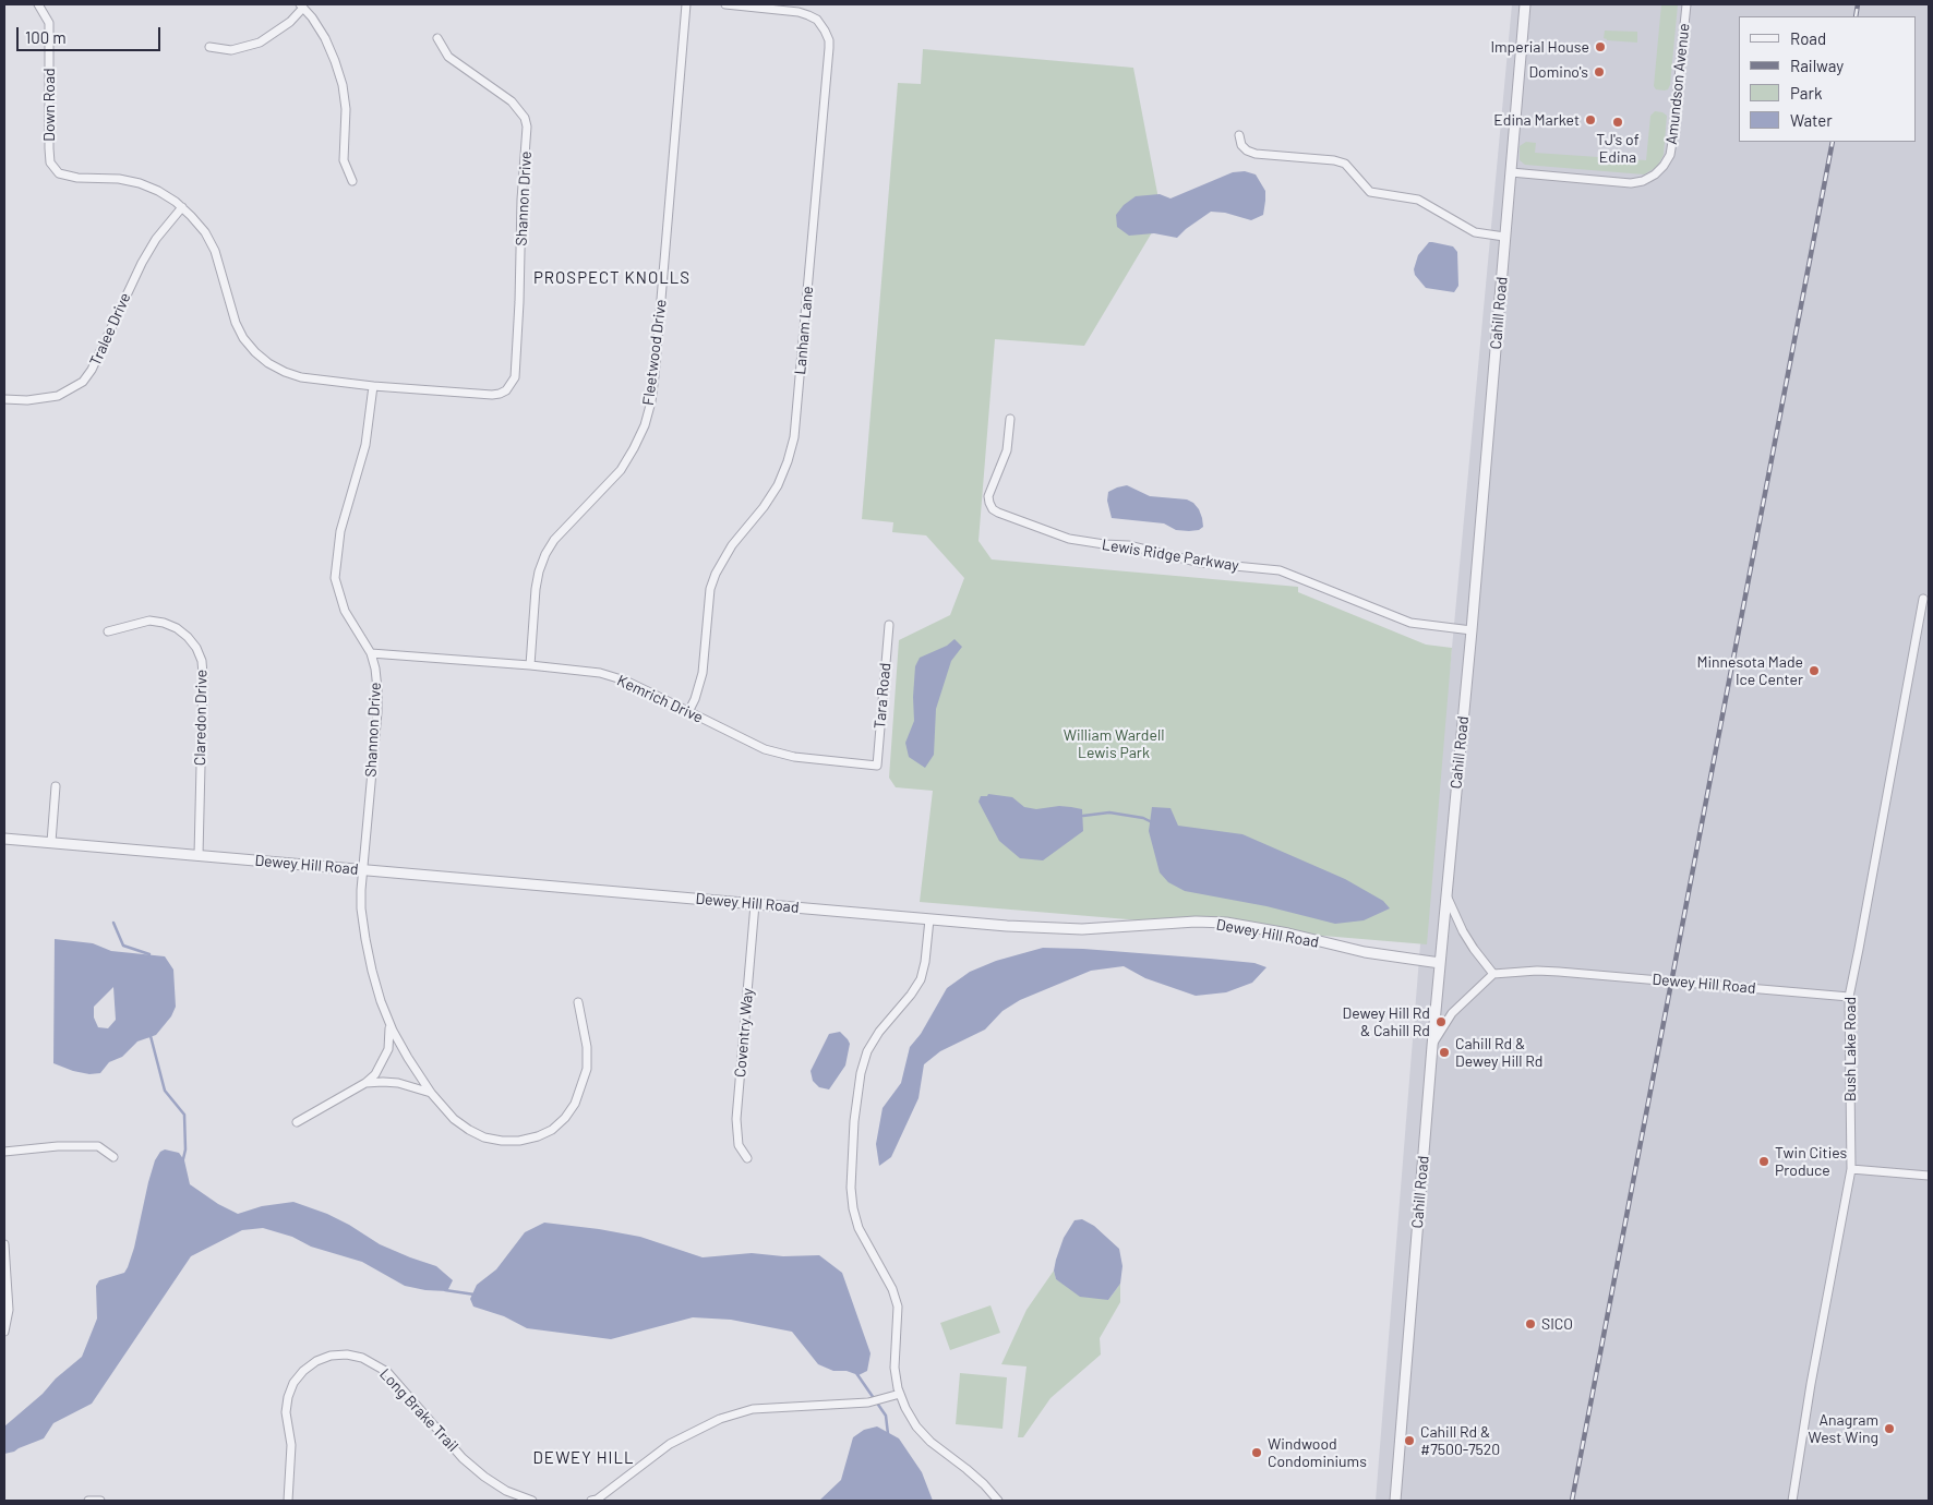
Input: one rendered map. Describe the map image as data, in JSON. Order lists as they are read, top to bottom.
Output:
{
  "streets": {
    "street": [
      "Amundson Avenue",
      "Down Road",
      "Shannon Drive",
      "Cahill Road",
      "Tralee Drive",
      "Lanham Lane",
      "Fleetwood Drive",
      "Lewis Ridge Parkway",
      "Tara Road",
      "Kemrich Drive",
      "Claredon Drive",
      "Dewey Hill Road",
      "Coventry Way",
      "Bush Lake Road",
      "Long Brake Trail"
    ]
  },
  "crossings": [
    ["Amundson Avenue", "Cahill Road"],
    ["Down Road", "Tralee Drive"],
    ["Shannon Drive", "Kemrich Drive"],
    ["Shannon Drive", "Dewey Hill Road"],
    ["Cahill Road", "Lewis Ridge Parkway"],
    ["Cahill Road", "Dewey Hill Road"],
    ["Lanham Lane", "Kemrich Drive"],
    ["Fleetwood Drive", "Kemrich Drive"],
    ["Tara Road", "Kemrich Drive"],
    ["Claredon Drive", "Dewey Hill Road"],
    ["Dewey Hill Road", "Coventry Way"],
    ["Dewey Hill Road", "Bush Lake Road"]
  ],
  "districts": ["PROSPECT KNOLLS", "DEWEY HILL"],
  "parks": ["William Wardell Lewis Park"],
  "places": [
    "Imperial House",
    "Domino's",
    "Edina Market",
    "TJ's of Edina",
    "Minnesota Made Ice Center",
    "Dewey Hill Rd & Cahill Rd",
    "Cahill Rd & Dewey Hill Rd",
    "Twin Cities Produce",
    "SICO",
    "Anagram West Wing",
    "Cahill Rd & #7500-7520",
    "Windwood Condominiums"
  ],
  "legend": [
    "Road",
    "Railway",
    "Park",
    "Water"
  ],
  "scale_bar": "100 m"
}
